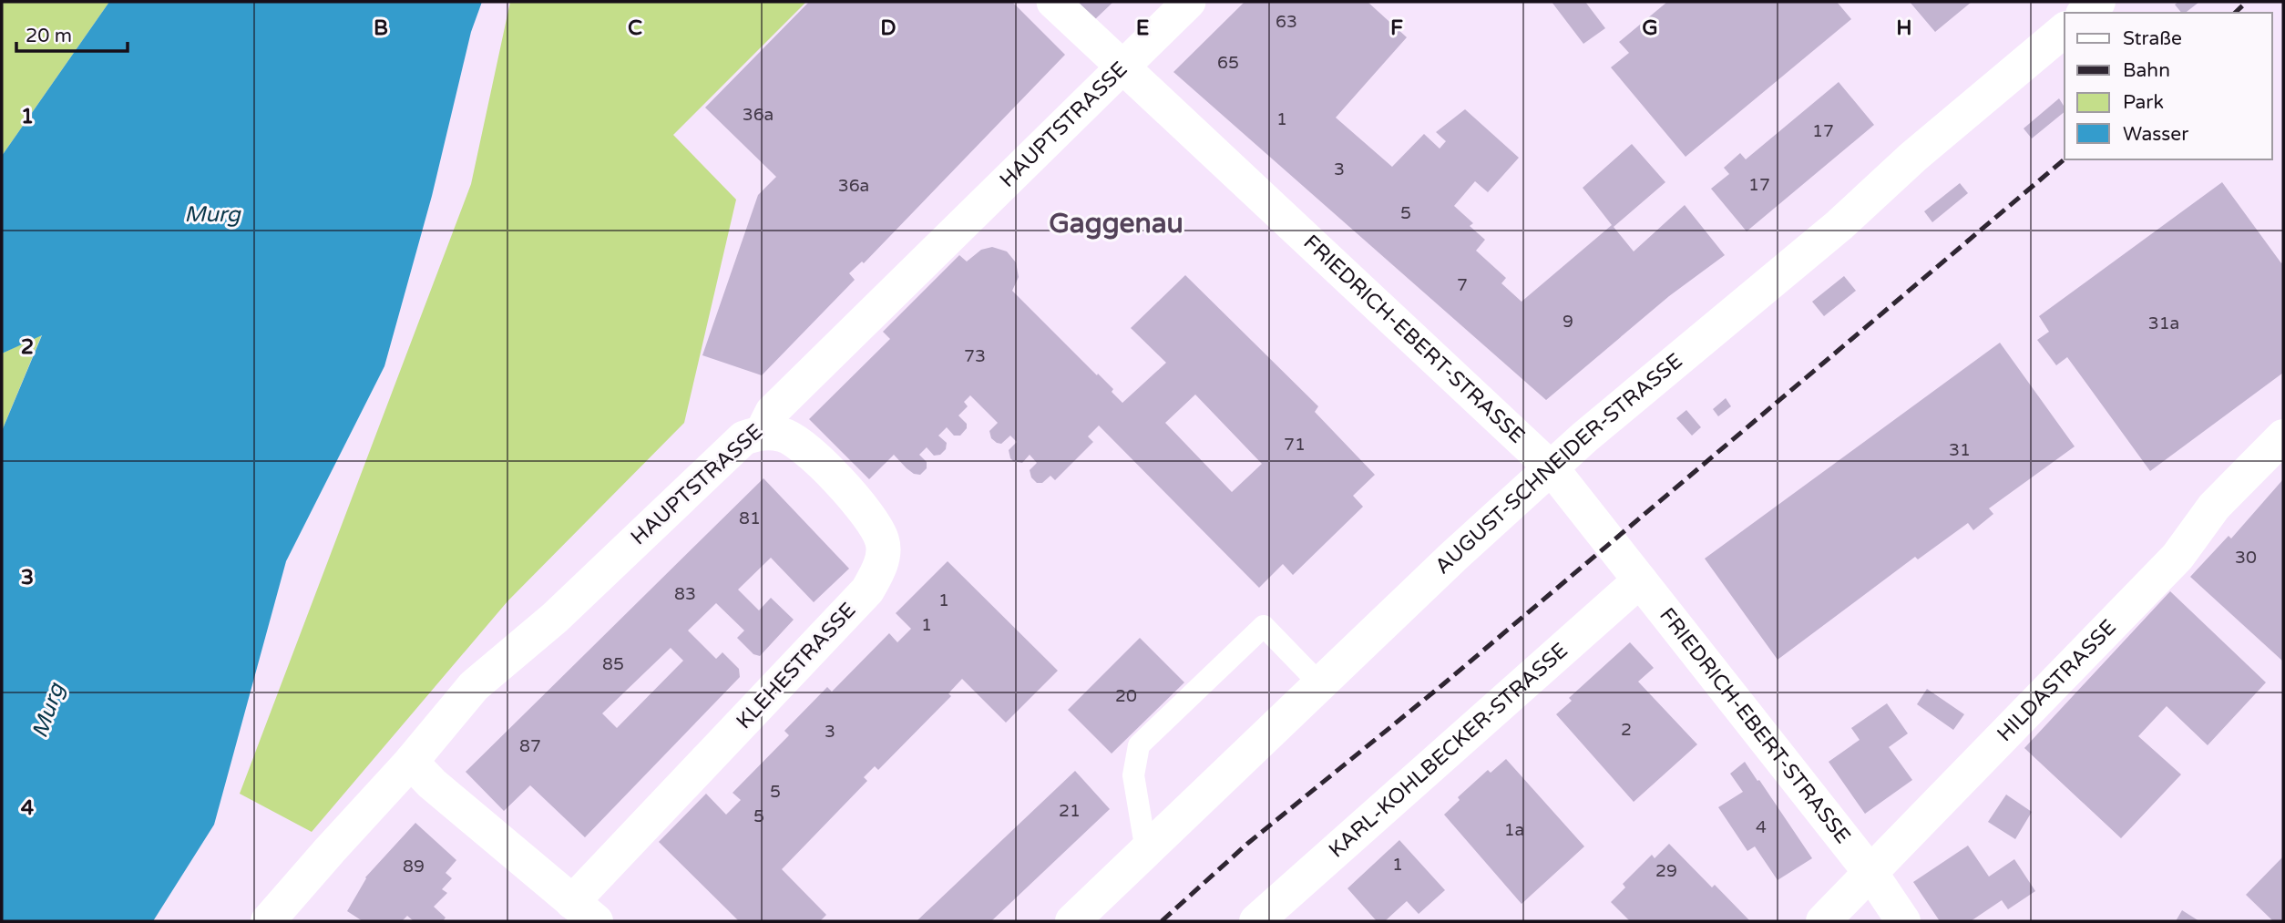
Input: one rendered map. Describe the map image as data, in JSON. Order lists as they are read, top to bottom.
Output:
{
  "streets": {
    "street": [
      "HAUPTSTRASSE",
      "FRIEDRICH-EBERT-STRASSE",
      "AUGUST-SCHNEIDER-STRASSE",
      "KLEHESTRASSE",
      "HILDASTRASSE",
      "KARL-KOHLBECKER-STRASSE"
    ]
  },
  "crossings": [
    ["HAUPTSTRASSE", "FRIEDRICH-EBERT-STRASSE"],
    ["HAUPTSTRASSE", "KLEHESTRASSE"],
    ["FRIEDRICH-EBERT-STRASSE", "AUGUST-SCHNEIDER-STRASSE"],
    ["FRIEDRICH-EBERT-STRASSE", "HILDASTRASSE"],
    ["FRIEDRICH-EBERT-STRASSE", "KARL-KOHLBECKER-STRASSE"]
  ],
  "districts": ["Gaggenau"],
  "water": ["Murg"],
  "house_numbers": [
    "63",
    "65",
    "36a",
    "1",
    "17",
    "3",
    "17",
    "36a",
    "5",
    "7",
    "9",
    "31a",
    "73",
    "71",
    "31",
    "81",
    "30",
    "83",
    "1",
    "1",
    "85",
    "20",
    "2",
    "3",
    "87",
    "5",
    "21",
    "5",
    "4",
    "1a",
    "1",
    "89",
    "29"
  ],
  "legend": [
    "Straße",
    "Bahn",
    "Park",
    "Wasser"
  ],
  "scale_bar": "20 m",
  "grid": {
    "columns": [
      "B",
      "C",
      "D",
      "E",
      "F",
      "G",
      "H"
    ],
    "rows": [
      "1",
      "2",
      "3",
      "4"
    ]
  }
}
